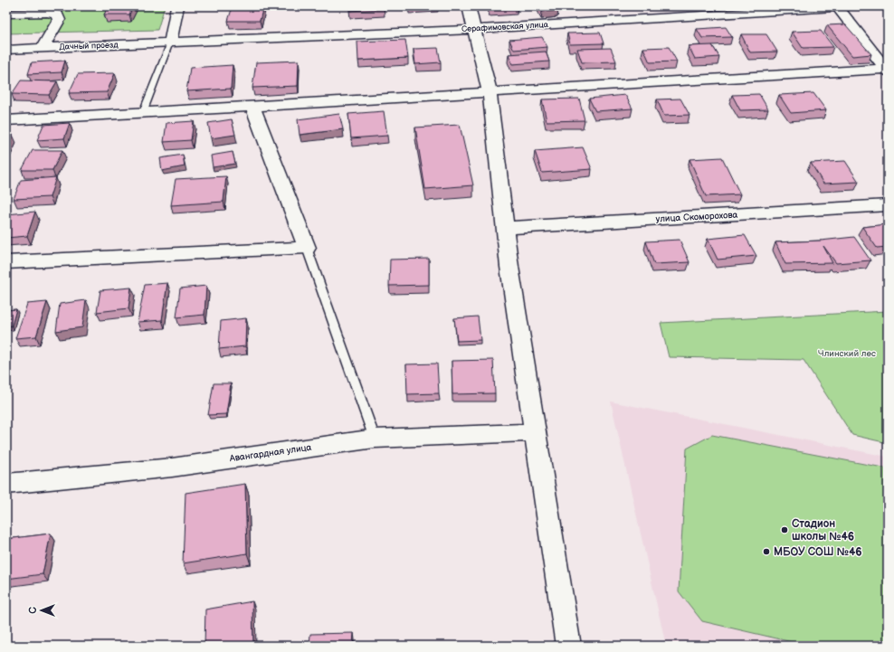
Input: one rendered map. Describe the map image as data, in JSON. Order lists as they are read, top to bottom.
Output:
{
  "streets": {
    "street": [
      "Серафимовская улица",
      "Дачный проезд",
      "улица Скоморохова",
      "Авангардная улица"
    ]
  },
  "crossings": [
    ["Серафимовская улица", "Дачный проезд"]
  ],
  "parks": ["Члинский лес"],
  "places": ["Стадион школы №46", "МБОУ СОШ №46"],
  "north": "left"
}
